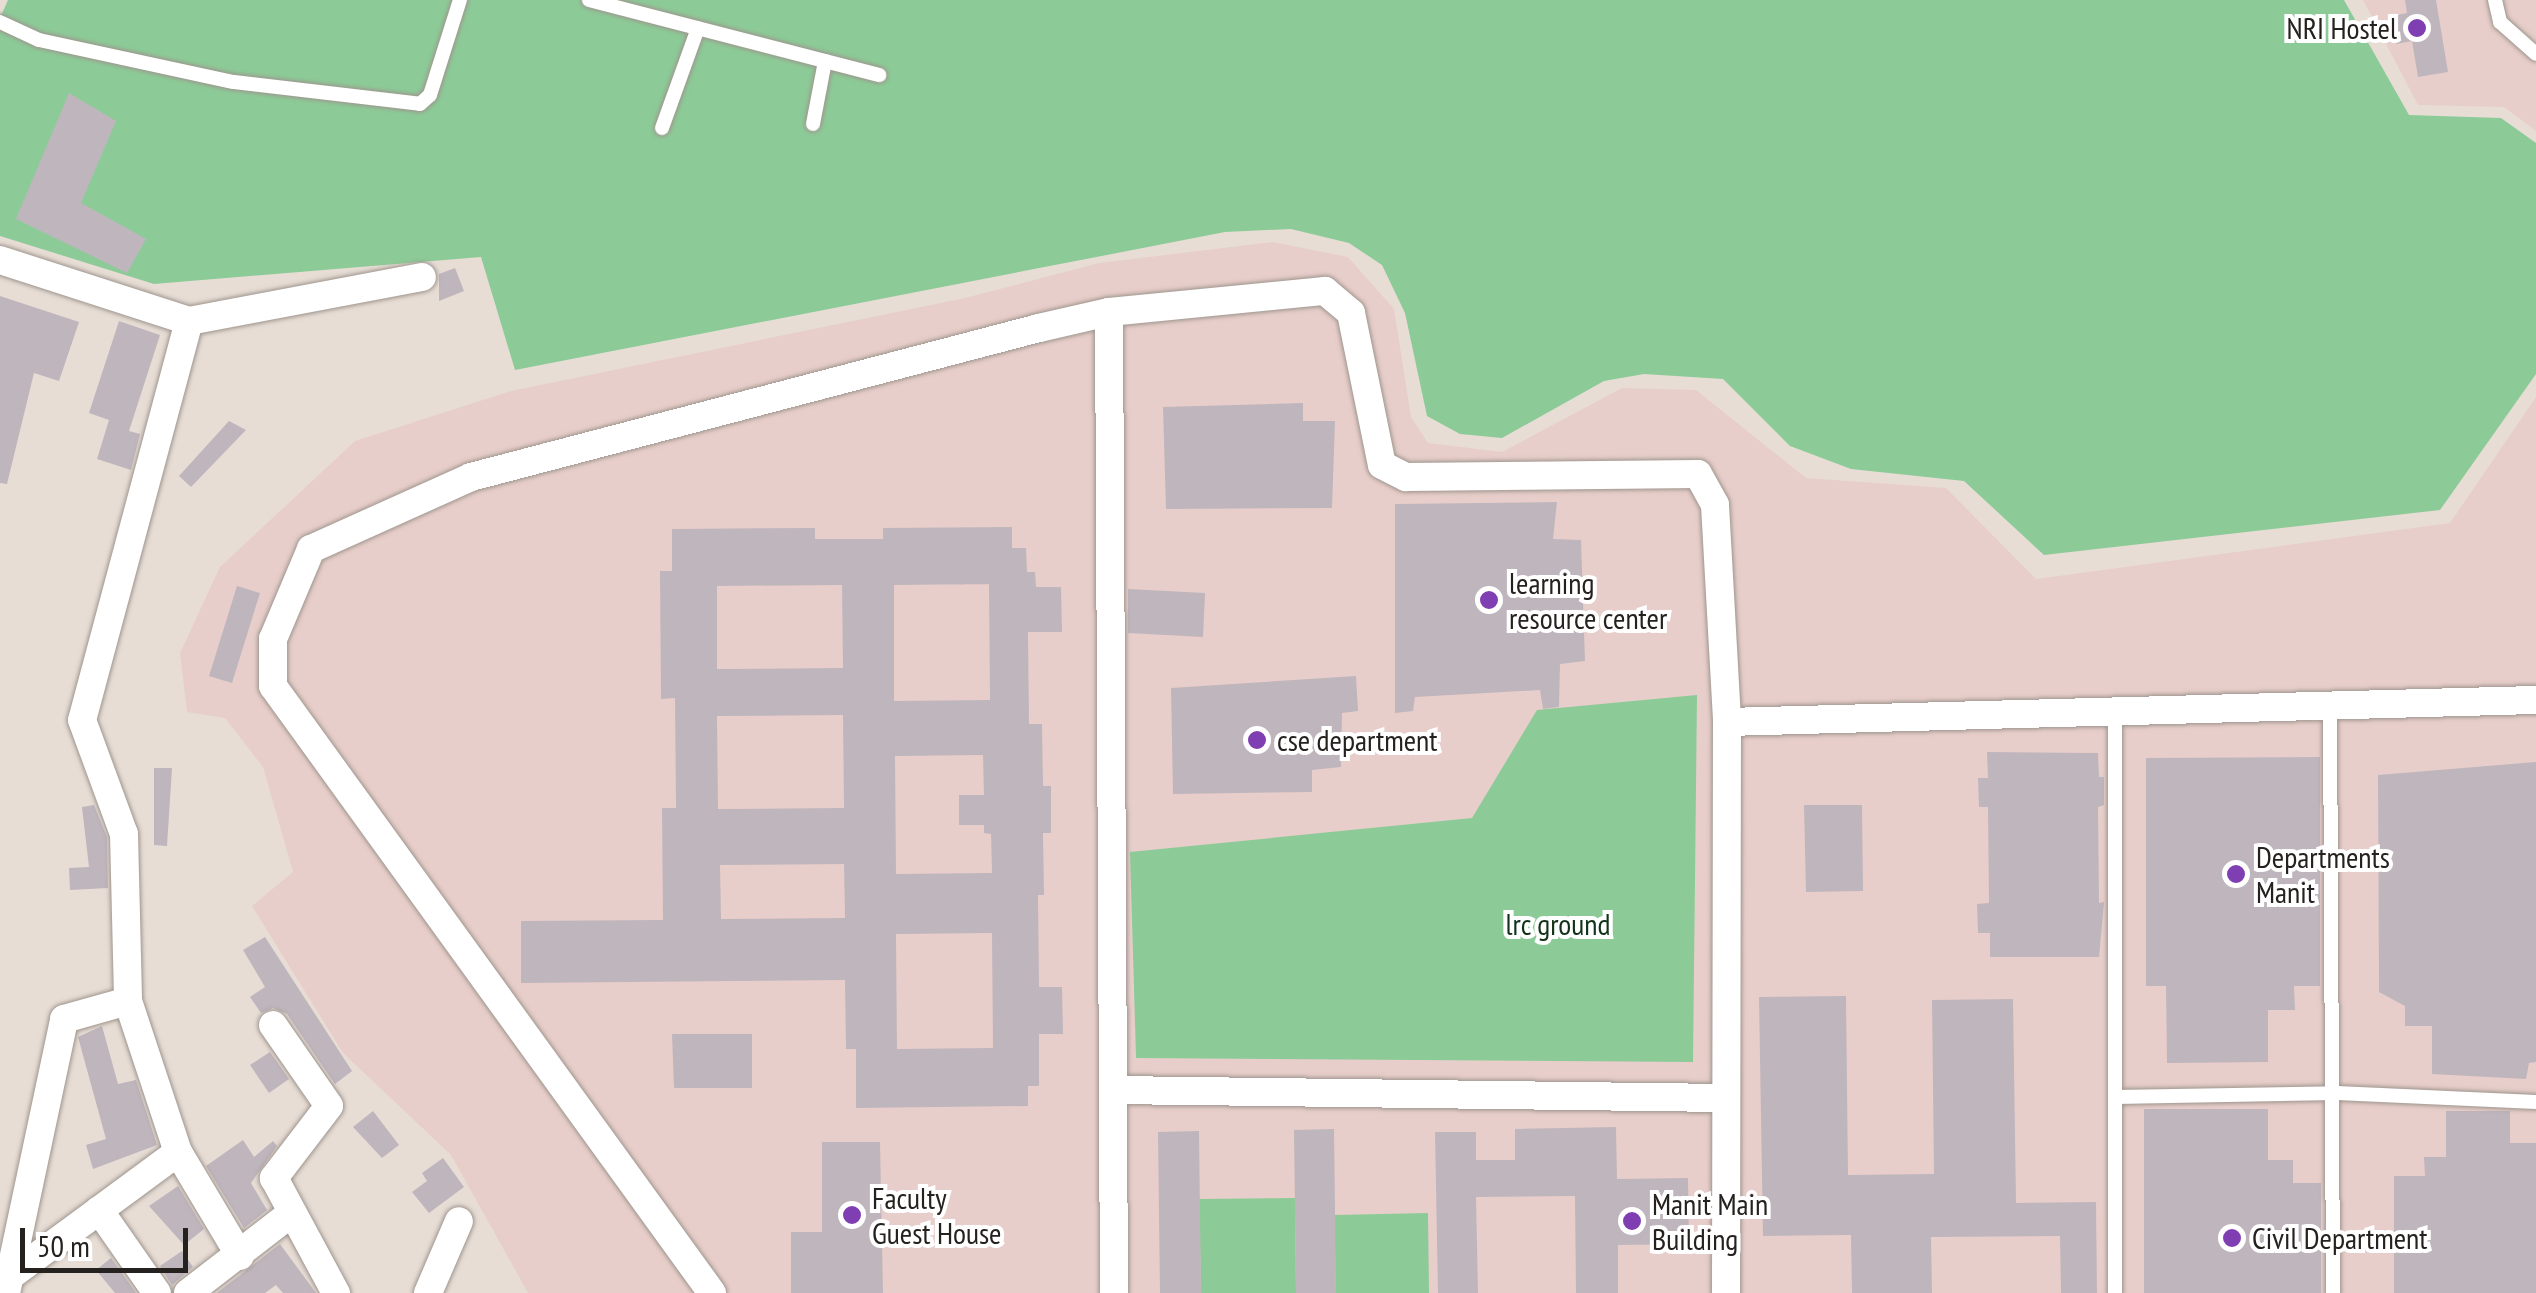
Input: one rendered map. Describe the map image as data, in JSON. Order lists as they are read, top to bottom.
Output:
{
  "parks": ["lrc ground"],
  "places": [
    "NRI Hostel",
    "learning resource center",
    "cse department",
    "Departments Manit",
    "Faculty Guest House",
    "Manit Main Building",
    "Civil Department"
  ],
  "scale_bar": "50 m"
}
